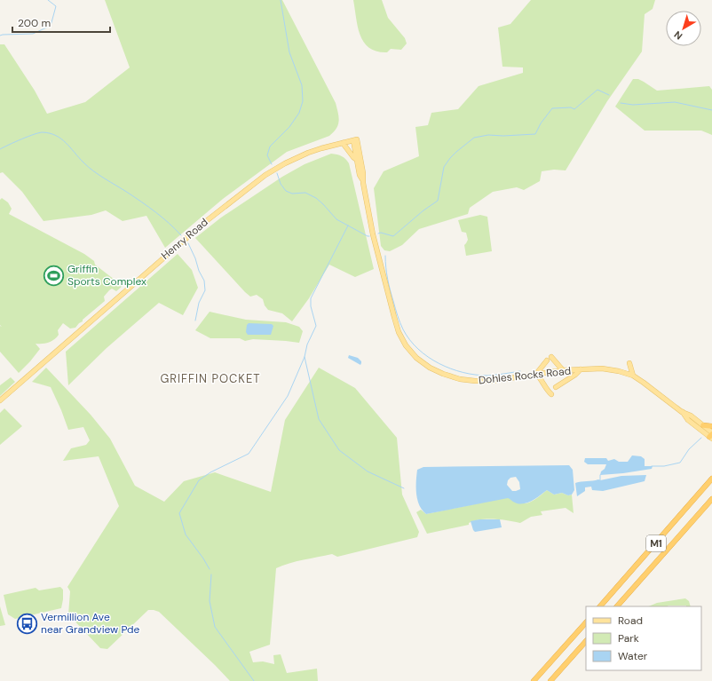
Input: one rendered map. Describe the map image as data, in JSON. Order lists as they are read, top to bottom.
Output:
{
  "streets": {
    "highway": ["M1"],
    "main road": ["Henry Road", "Dohles Rocks Road"]
  },
  "crossings": [
    ["Henry Road", "Dohles Rocks Road"]
  ],
  "districts": ["GRIFFIN POCKET"],
  "places": {
    "sports": ["Griffin Sports Complex"],
    "bus stop": ["Vermillion Ave near Grandview Pde"]
  },
  "legend": ["Road", "Park", "Water"],
  "scale_bar": "200 m",
  "north": "bottom left"
}
